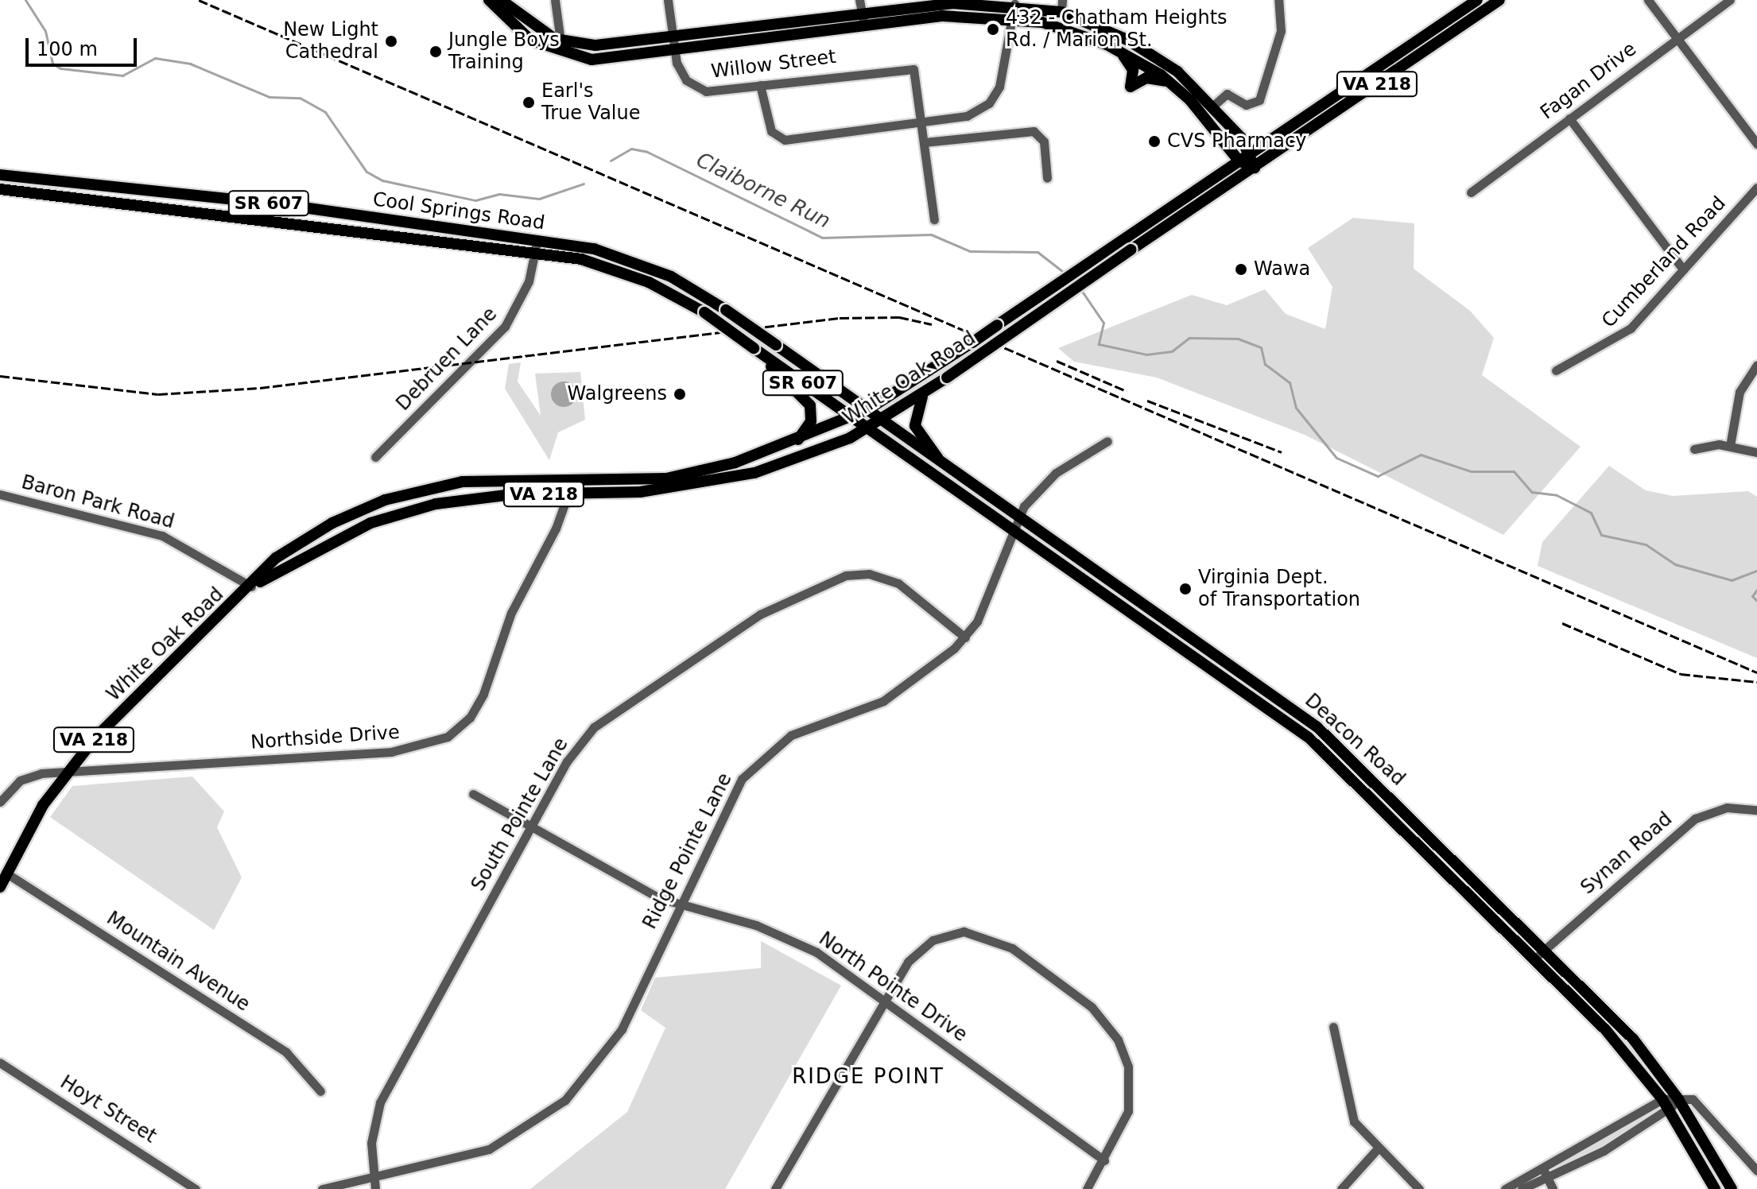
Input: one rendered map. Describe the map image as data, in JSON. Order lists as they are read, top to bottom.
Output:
{
  "streets": {
    "main road": [
      "VA 218",
      "SR 607",
      "Cool Springs Road",
      "White Oak Road",
      "Deacon Road"
    ],
    "street": [
      "Willow Street",
      "Fagan Drive",
      "Cumberland Road",
      "Debruen Lane",
      "Baron Park Road",
      "Northside Drive",
      "South Pointe Lane",
      "Ridge Pointe Lane",
      "Synan Road",
      "Mountain Avenue",
      "North Pointe Drive",
      "Hoyt Street"
    ]
  },
  "crossings": [
    ["VA 218", "White Oak Road"],
    ["Cool Springs Road", "Debruen Lane"],
    ["Cool Springs Road", "White Oak Road"],
    ["Cool Springs Road", "Deacon Road"],
    ["White Oak Road", "Baron Park Road"],
    ["White Oak Road", "Northside Drive"],
    ["White Oak Road", "Deacon Road"],
    ["White Oak Road", "Mountain Avenue"],
    ["Deacon Road", "Ridge Pointe Lane"],
    ["Deacon Road", "Synan Road"],
    ["South Pointe Lane", "Ridge Pointe Lane"],
    ["South Pointe Lane", "North Pointe Drive"],
    ["Ridge Pointe Lane", "North Pointe Drive"]
  ],
  "districts": ["RIDGE POINT"],
  "water": ["Claiborne Run"],
  "places": [
    "432 - Chatham Heights Rd. / Marion St.",
    "New Light Cathedral",
    "Jungle Boys Training",
    "Earl's True Value",
    "CVS Pharmacy",
    "Wawa",
    "Walgreens",
    "Virginia Dept. of Transportation"
  ],
  "scale_bar": "100 m"
}
